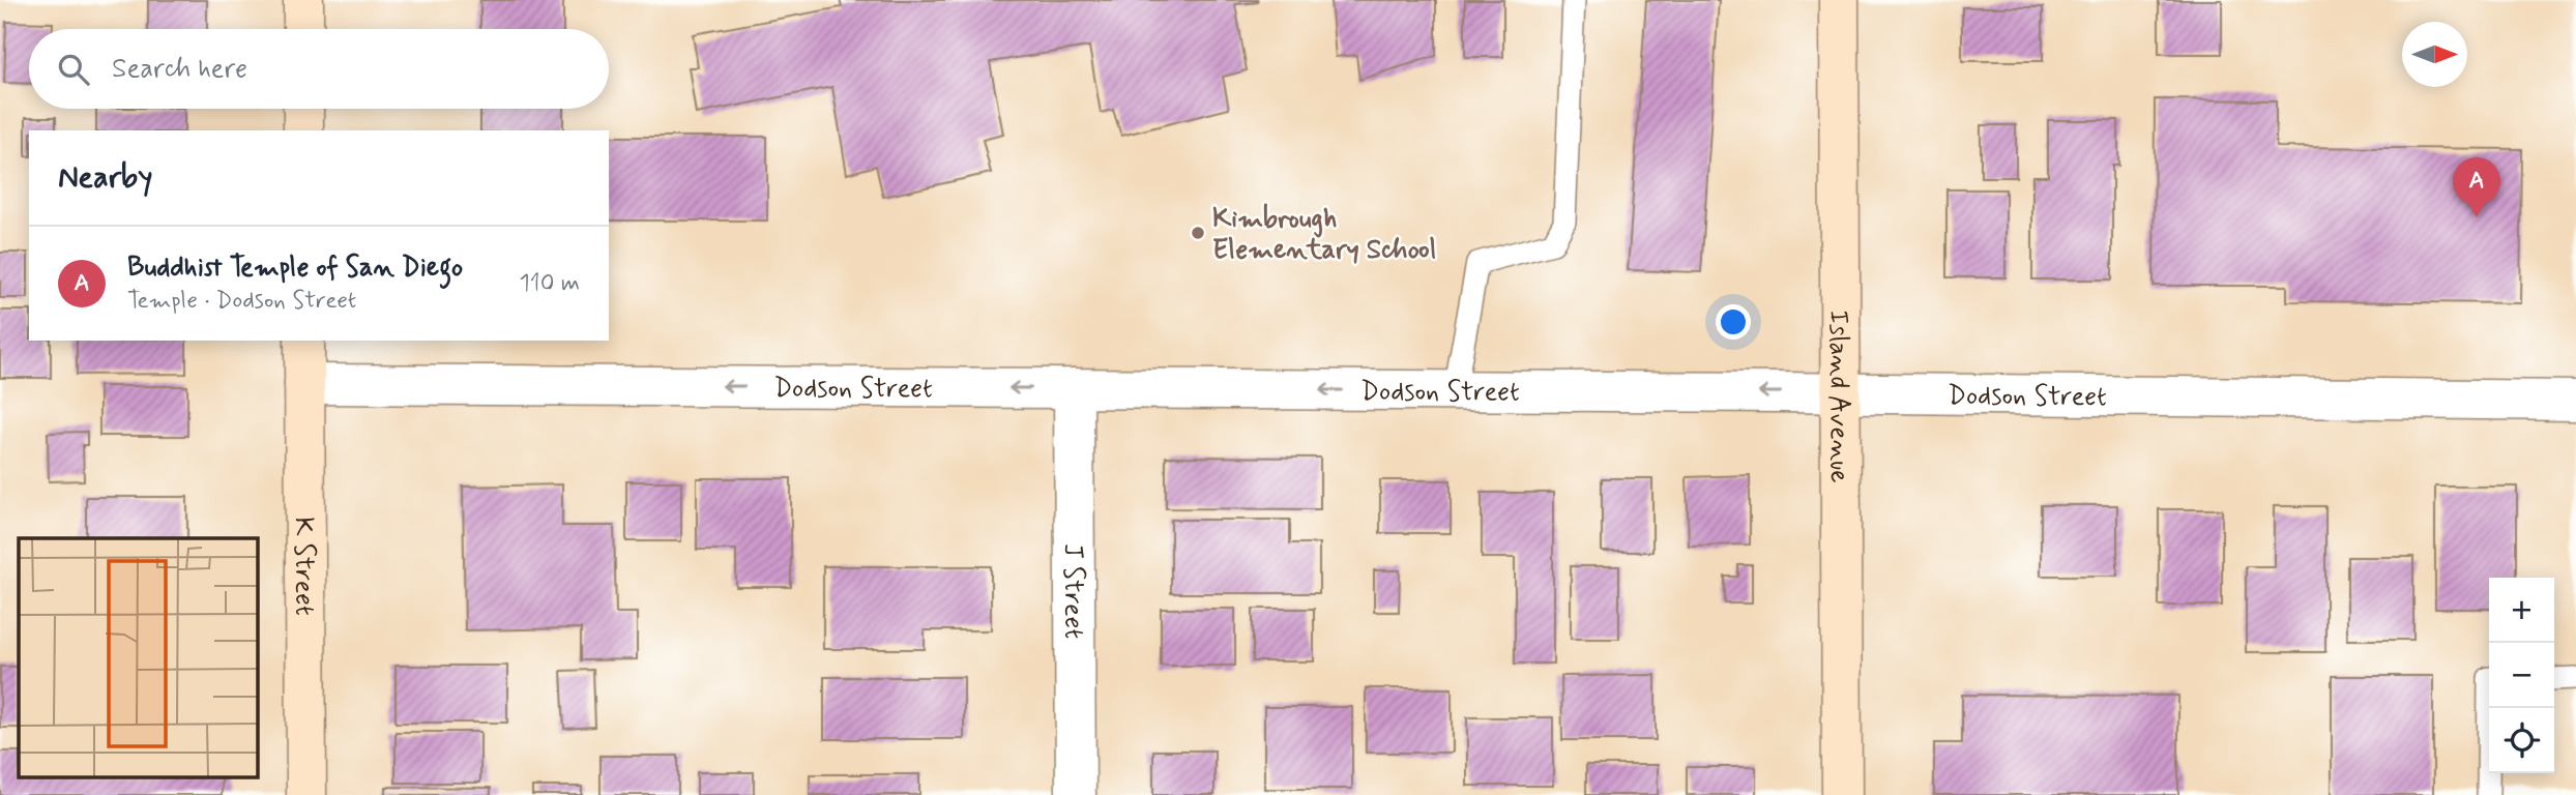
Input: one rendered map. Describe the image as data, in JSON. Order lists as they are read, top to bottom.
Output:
{
  "streets": {
    "street": [
      "Dodson Street",
      "Island Avenue",
      "K Street",
      "J Street"
    ]
  },
  "crossings": [
    ["Dodson Street", "Island Avenue"],
    ["Dodson Street", "K Street"],
    ["Dodson Street", "J Street"]
  ],
  "one_way": ["Dodson Street"],
  "places": ["Kimbrough Elementary School"],
  "north": "right",
  "page": {
    "search": "Search here",
    "heading": "Nearby",
    "pins": "A",
    "list": [
      {
        "mark": "A",
        "name": "Buddhist Temple of San Diego",
        "note": "Temple · Dodson Street",
        "value": "110 m"
      }
    ],
    "map_buttons": ["+", "−"]
  }
}
